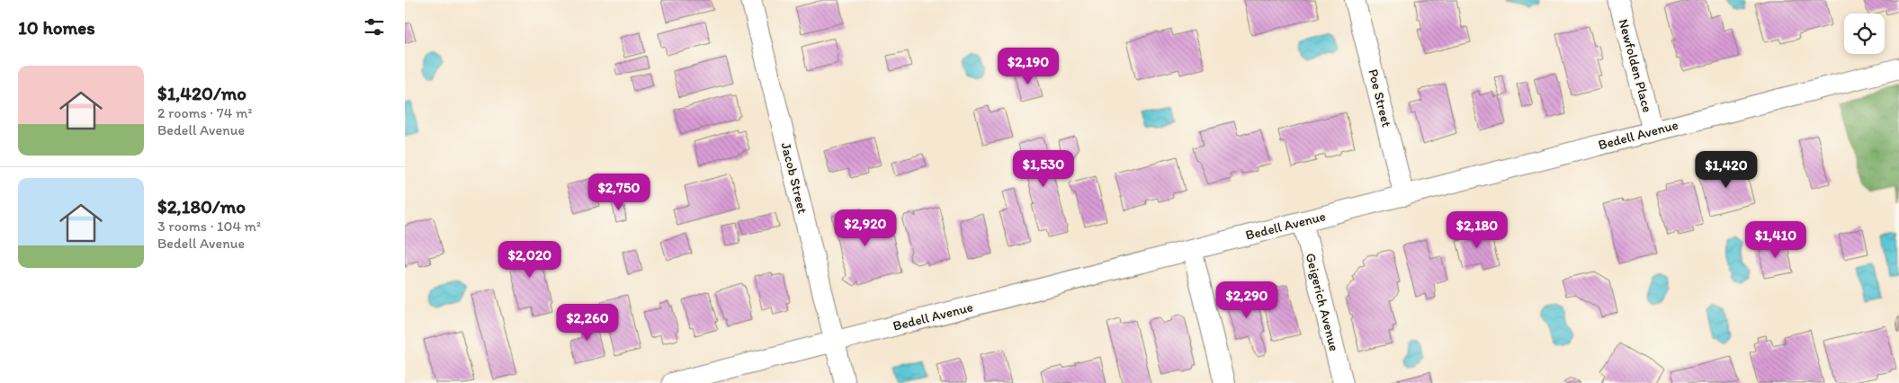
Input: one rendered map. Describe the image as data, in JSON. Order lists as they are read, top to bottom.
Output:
{
  "streets": {
    "street": [
      "Newfolden Place",
      "Poe Street",
      "Bedell Avenue",
      "Jacob Street",
      "Geigerich Avenue"
    ]
  },
  "crossings": [
    ["Newfolden Place", "Bedell Avenue"],
    ["Poe Street", "Bedell Avenue"],
    ["Bedell Avenue", "Jacob Street"],
    ["Bedell Avenue", "Geigerich Avenue"]
  ],
  "page": {
    "heading": "10 homes",
    "price": [
      "$2,190",
      "$1,530",
      "$1,420",
      "$2,750",
      "$2,920",
      "$2,180",
      "$1,410",
      "$2,020",
      "$2,290",
      "$2,260"
    ],
    "list": [
      {
        "name": "$1,420/mo",
        "note": "2 rooms · 74 m² · Bedell Avenue"
      },
      {
        "name": "$2,180/mo",
        "note": "3 rooms · 104 m² · Bedell Avenue"
      }
    ]
  }
}
